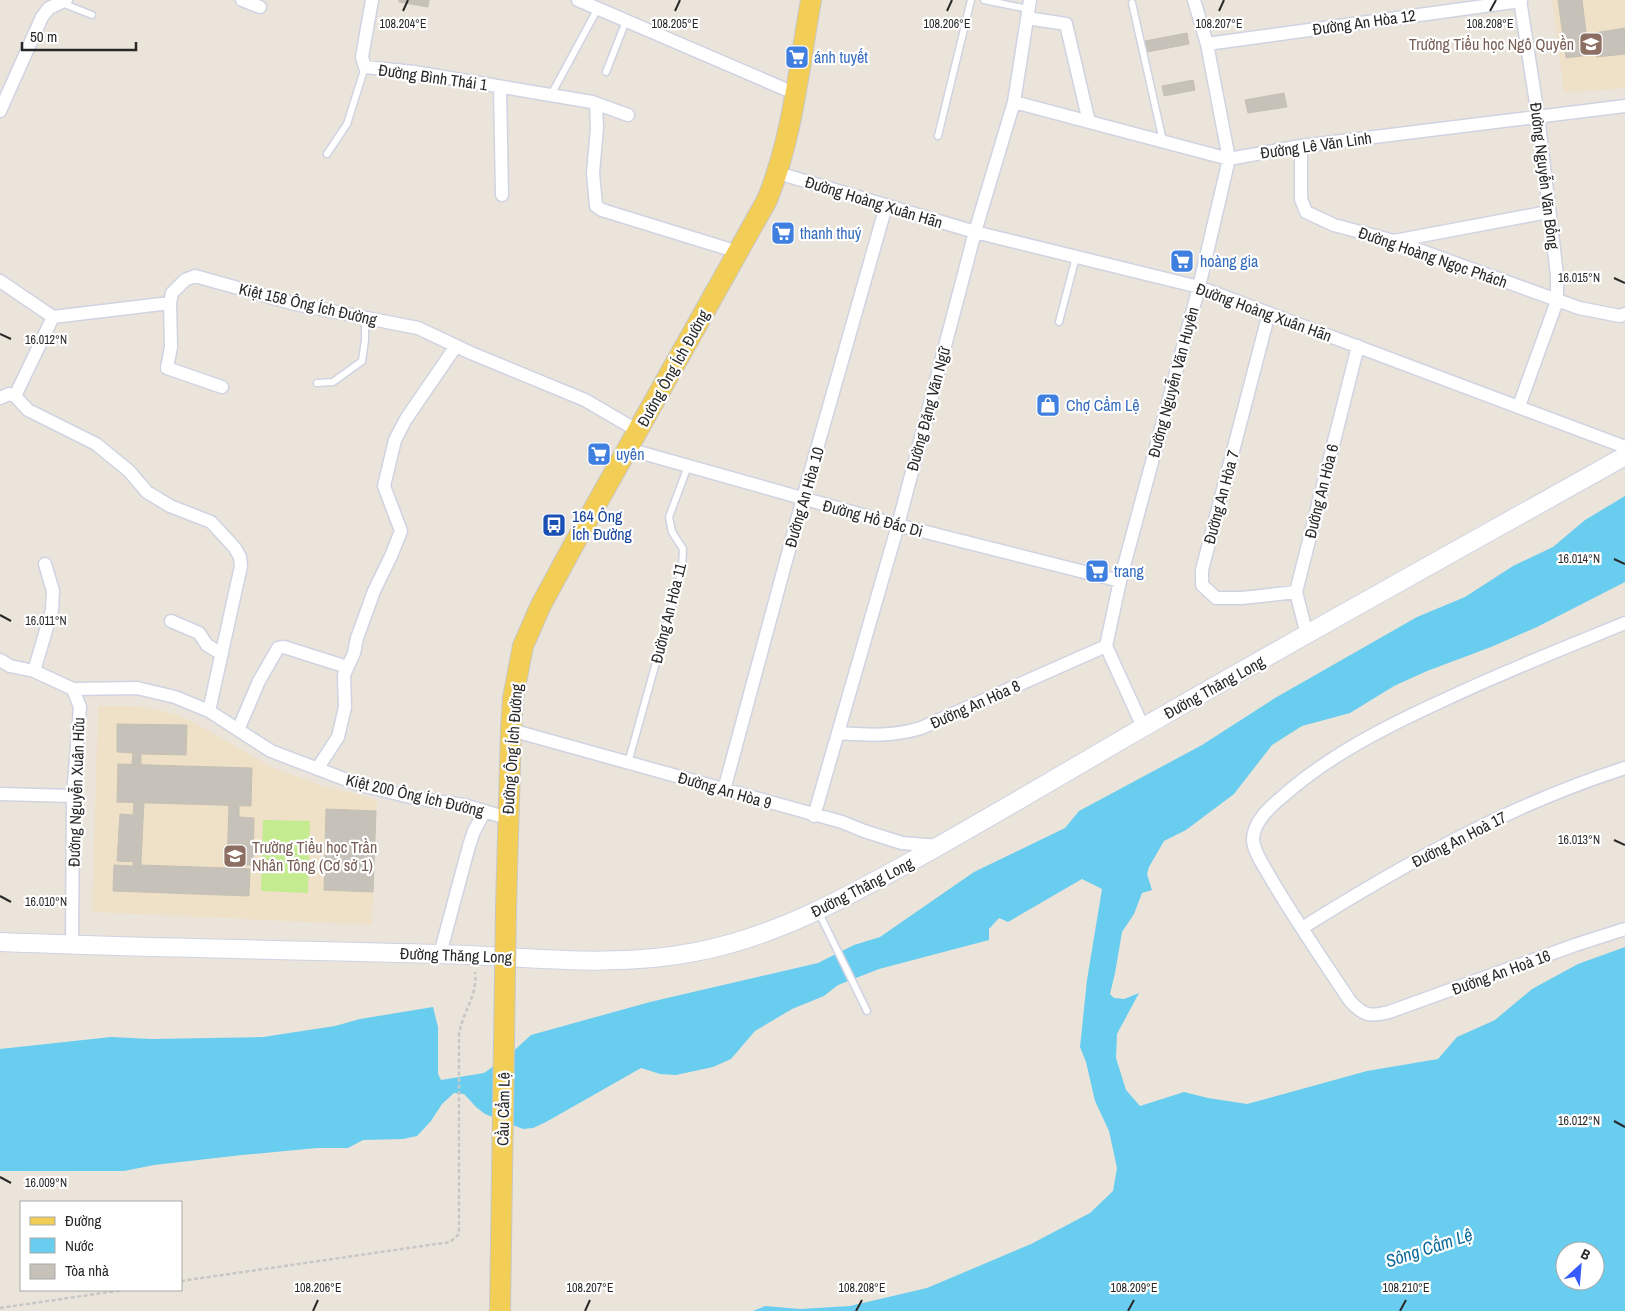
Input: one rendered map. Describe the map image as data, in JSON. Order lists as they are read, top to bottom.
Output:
{
  "streets": {
    "main road": ["Đường Ông Ích Đường", "Cầu Cẩm Lệ"],
    "street": [
      "Đường An Hòa 12",
      "Đường Bình Thái 1",
      "Đường Lê Văn Linh",
      "Đường Nguyễn Văn Bổng",
      "Đường Hoàng Xuân Hãn",
      "Đường Hoàng Ngọc Phách",
      "Kiệt 158 Ông Ích Đường",
      "Đường Nguyễn Văn Huyên",
      "Đường Đặng Văn Ngữ",
      "Đường An Hòa 6",
      "Đường An Hòa 10",
      "Đường An Hòa 7",
      "Đường Hồ Đắc Di",
      "Đường Thăng Long",
      "Đường An Hòa 8",
      "Đường An Hòa 9",
      "Đường Nguyễn Xuân Hữu",
      "Kiệt 200 Ông Ích Đường",
      "Đường An Hoà 17",
      "Đường An Hoà 16"
    ],
    "lane": ["Đường An Hòa 11"]
  },
  "crossings": [
    ["Đường An Hòa 12", "Đường Nguyễn Văn Bổng"],
    ["Đường An Hòa 12", "Đường Nguyễn Văn Huyên"],
    ["Đường Lê Văn Linh", "Đường Nguyễn Văn Bổng"],
    ["Đường Lê Văn Linh", "Đường Hoàng Ngọc Phách"],
    ["Đường Lê Văn Linh", "Đường Nguyễn Văn Huyên"],
    ["Đường Lê Văn Linh", "Đường Đặng Văn Ngữ"],
    ["Đường Nguyễn Văn Bổng", "Đường Hoàng Xuân Hãn"],
    ["Đường Nguyễn Văn Bổng", "Đường Hoàng Ngọc Phách"],
    ["Đường Hoàng Xuân Hãn", "Đường Ông Ích Đường"],
    ["Đường Hoàng Xuân Hãn", "Đường Nguyễn Văn Huyên"],
    ["Đường Hoàng Xuân Hãn", "Đường Đặng Văn Ngữ"],
    ["Đường Hoàng Xuân Hãn", "Đường An Hòa 6"],
    ["Đường Hoàng Xuân Hãn", "Đường An Hòa 10"],
    ["Đường Hoàng Xuân Hãn", "Đường An Hòa 7"],
    ["Kiệt 158 Ông Ích Đường", "Đường Ông Ích Đường"],
    ["Đường Ông Ích Đường", "Đường Hồ Đắc Di"],
    ["Đường Ông Ích Đường", "Đường An Hòa 9"],
    ["Đường Ông Ích Đường", "Kiệt 200 Ông Ích Đường"],
    ["Đường Ông Ích Đường", "Cầu Cẩm Lệ"],
    ["Đường Nguyễn Văn Huyên", "Đường Hồ Đắc Di"],
    ["Đường Nguyễn Văn Huyên", "Đường An Hòa 8"],
    ["Đường Đặng Văn Ngữ", "Đường Hồ Đắc Di"],
    ["Đường Đặng Văn Ngữ", "Đường An Hòa 8"],
    ["Đường Đặng Văn Ngữ", "Đường An Hòa 9"],
    ["Đường An Hòa 6", "Đường An Hòa 7"],
    ["Đường An Hòa 6", "Đường Thăng Long"],
    ["Đường An Hòa 10", "Đường Hồ Đắc Di"],
    ["Đường An Hòa 10", "Đường An Hòa 9"],
    ["Đường Hồ Đắc Di", "Đường An Hòa 11"],
    ["Đường An Hòa 11", "Đường An Hòa 9"],
    ["Đường Thăng Long", "Đường An Hòa 9"],
    ["Đường Thăng Long", "Đường Nguyễn Xuân Hữu"],
    ["Đường Nguyễn Xuân Hữu", "Kiệt 200 Ông Ích Đường"],
    ["Đường An Hoà 17", "Đường An Hoà 16"]
  ],
  "water": ["Sông Cẩm Lệ"],
  "places": {
    "school or university": ["Trường Tiểu học Ngô Quyền", "Trường Tiểu học Trần Nhân Tông (Cơ sở 1)"],
    "supermarket": [
      "ánh tuyết",
      "thanh thuý",
      "hoàng gia",
      "uyên",
      "trang"
    ],
    "shop": ["Chợ Cẩm Lệ"],
    "bus stop": ["164 Ông Ích Đường"]
  },
  "legend": ["Đường", "Nước", "Tòa nhà"],
  "scale_bar": "50 m",
  "north": "top right",
  "coordinates": [
    "108.204°E",
    "108.205°E",
    "108.206°E",
    "108.207°E",
    "108.208°E",
    "16.015°N",
    "16.012°N",
    "16.014°N",
    "16.011°N",
    "16.013°N",
    "16.010°N",
    "16.009°N",
    "108.209°E",
    "108.210°E"
  ]
}
